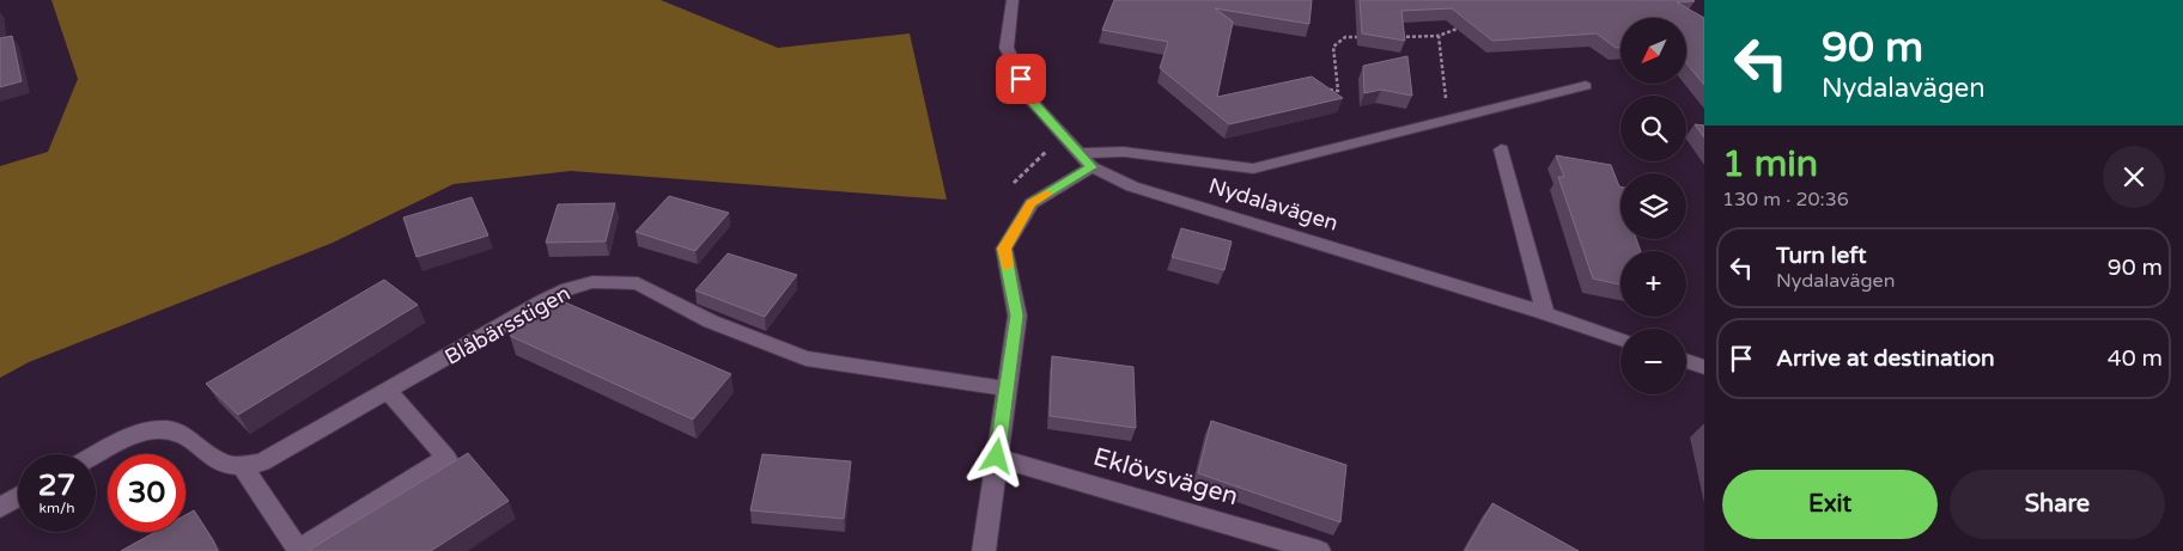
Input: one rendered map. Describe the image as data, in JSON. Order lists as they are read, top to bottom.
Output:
{
  "streets": {
    "street": ["Nydalavägen", "Blåbärsstigen", "Eklövsvägen"]
  },
  "north": "bottom left",
  "page": {
    "turn": ["90 m", "Nydalavägen"],
    "map_buttons": ["+", "−"],
    "heading": ["1 min", "130 m · 20:36"],
    "list": [
      {
        "name": "Turn left",
        "note": "Nydalavägen",
        "value": "90 m"
      },
      {
        "name": "Arrive at destination",
        "value": "40 m"
      }
    ],
    "speed": "27 km/h",
    "limit": "30",
    "buttons": ["Exit", "Share"]
  }
}
